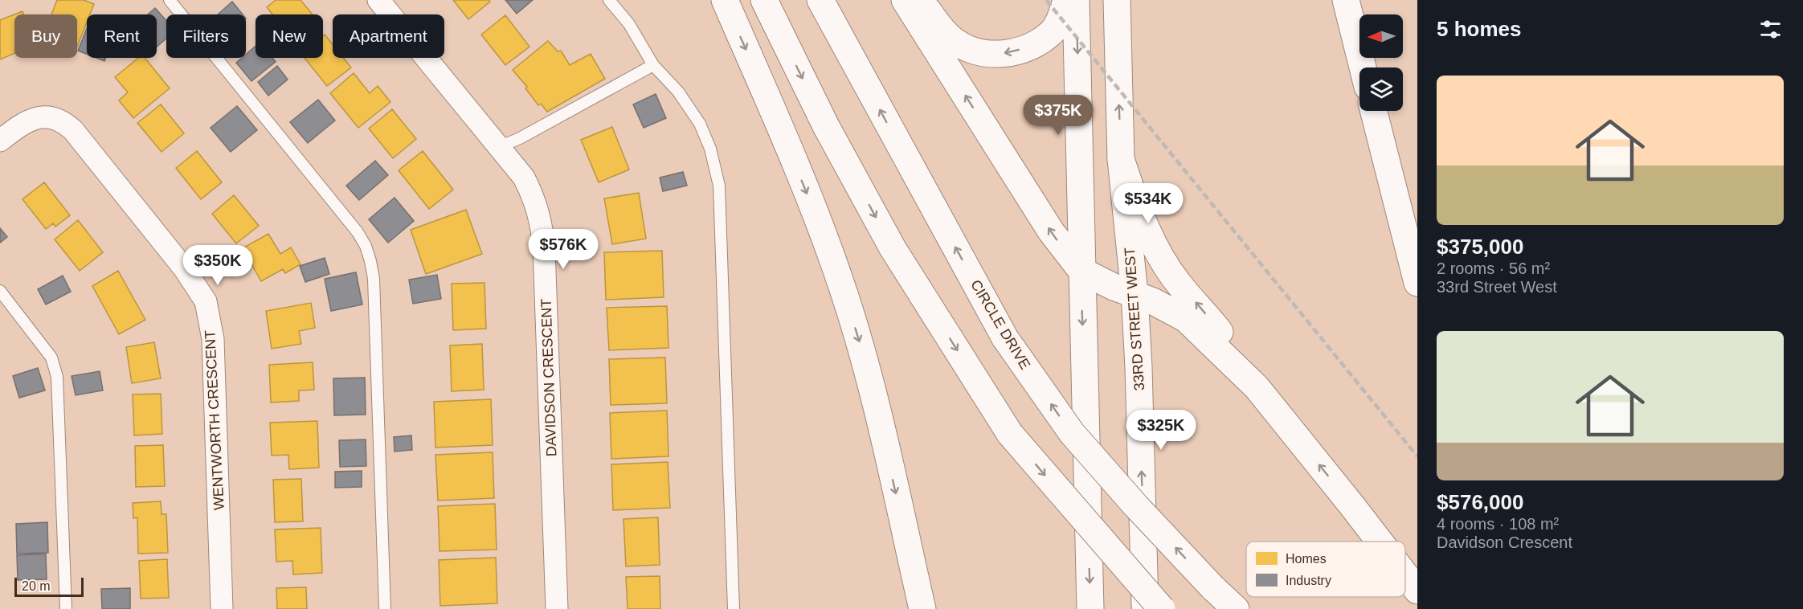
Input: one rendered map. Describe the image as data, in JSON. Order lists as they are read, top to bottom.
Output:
{
  "streets": {
    "main road": ["33RD STREET WEST", "CIRCLE DRIVE"],
    "street": ["DAVIDSON CRESCENT", "WENTWORTH CRESCENT"]
  },
  "legend": ["Homes", "Industry"],
  "scale_bar": "20 m",
  "north": "left",
  "page": {
    "heading": "5 homes",
    "chip": [
      "Buy",
      "Rent",
      "Filters",
      "New",
      "Apartment"
    ],
    "list": [
      {
        "name": "$375,000",
        "note": "2 rooms · 56 m² · 33rd Street West"
      },
      {
        "name": "$576,000",
        "note": "4 rooms · 108 m² · Davidson Crescent"
      }
    ],
    "price": [
      "$375K",
      "$534K",
      "$576K",
      "$350K",
      "$325K"
    ],
    "scale": "20 m"
  }
}
